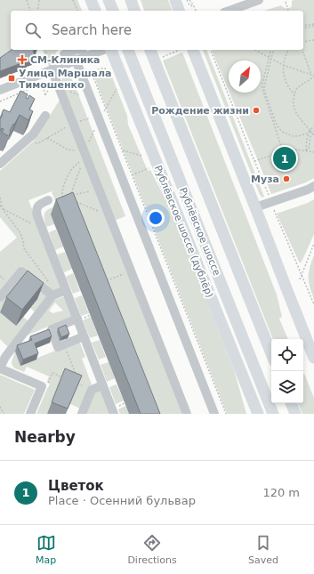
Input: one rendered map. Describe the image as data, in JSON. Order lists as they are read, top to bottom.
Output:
{
  "streets": {
    "main road": ["Рублёвское шоссе (дублёр)", "Рублёвское шоссе"]
  },
  "places": {
    "health": ["СМ-Клиника"],
    "transit": ["Улица Маршала Тимошенко"],
    "other": ["Рождение жизни", "Муза"]
  },
  "north": "top right",
  "page": {
    "search": "Search here",
    "pins": "1",
    "heading": "Nearby",
    "list": [
      {
        "mark": "1",
        "name": "Цветок",
        "note": "Place · Осенний бульвар",
        "value": "120 m"
      }
    ],
    "nav": ["Map", "Directions", "Saved"]
  }
}
